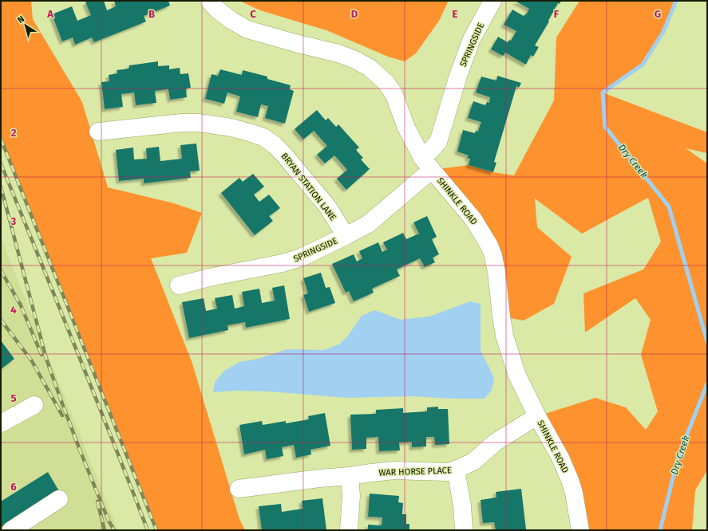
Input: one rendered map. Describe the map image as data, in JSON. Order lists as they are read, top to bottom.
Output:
{
  "streets": {
    "street": [
      "SPRINGSIDE",
      "BRYAN STATION LANE",
      "SHINKLE ROAD",
      "WAR HORSE PLACE"
    ]
  },
  "crossings": [
    ["SPRINGSIDE", "BRYAN STATION LANE"],
    ["SPRINGSIDE", "SHINKLE ROAD"],
    ["SHINKLE ROAD", "WAR HORSE PLACE"]
  ],
  "water": ["Dry Creek"],
  "north": "top left",
  "grid": {
    "columns": [
      "A",
      "B",
      "C",
      "D",
      "E",
      "F",
      "G"
    ],
    "rows": [
      "2",
      "3",
      "4",
      "5",
      "6"
    ]
  }
}
